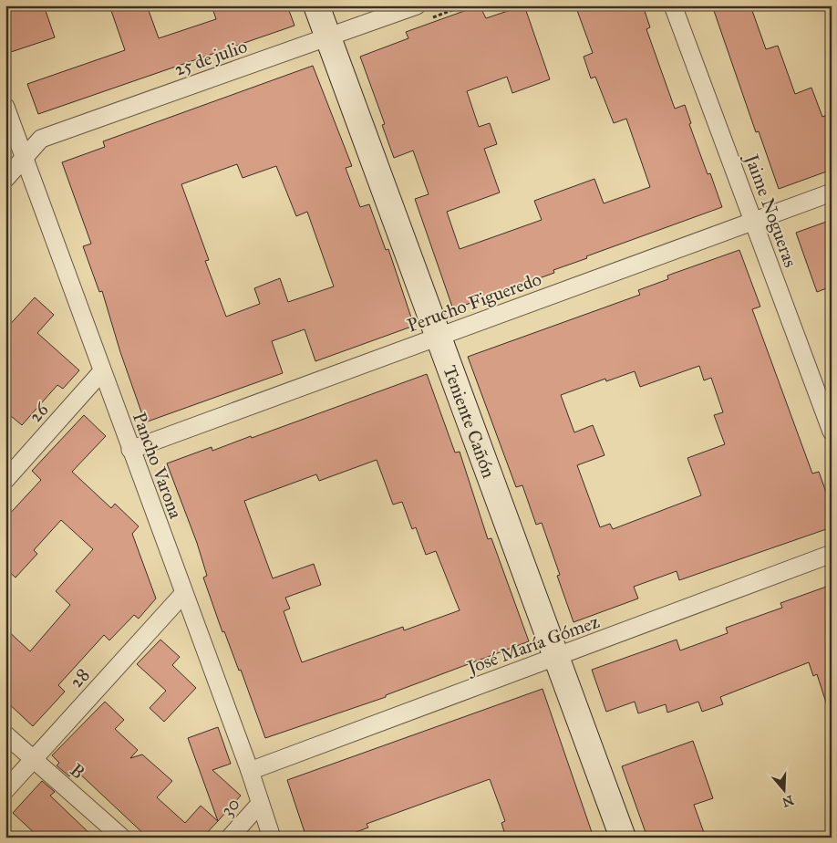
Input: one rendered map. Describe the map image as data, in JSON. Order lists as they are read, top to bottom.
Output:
{
  "streets": {
    "street": [
      "25 de julio",
      "Jaime Nogueras",
      "Perucho Figueredo",
      "26",
      "Teniente Cañón",
      "Pancho Varona",
      "José María Gómez",
      "28",
      "B",
      "30"
    ]
  },
  "crossings": [
    ["25 de julio", "Teniente Cañón"],
    ["25 de julio", "Pancho Varona"],
    ["Jaime Nogueras", "Perucho Figueredo"],
    ["Perucho Figueredo", "Teniente Cañón"],
    ["Perucho Figueredo", "Pancho Varona"],
    ["26", "Pancho Varona"],
    ["Teniente Cañón", "José María Gómez"],
    ["Pancho Varona", "José María Gómez"],
    ["Pancho Varona", "28"],
    ["Pancho Varona", "30"],
    ["28", "B"]
  ],
  "north": "bottom"
}
